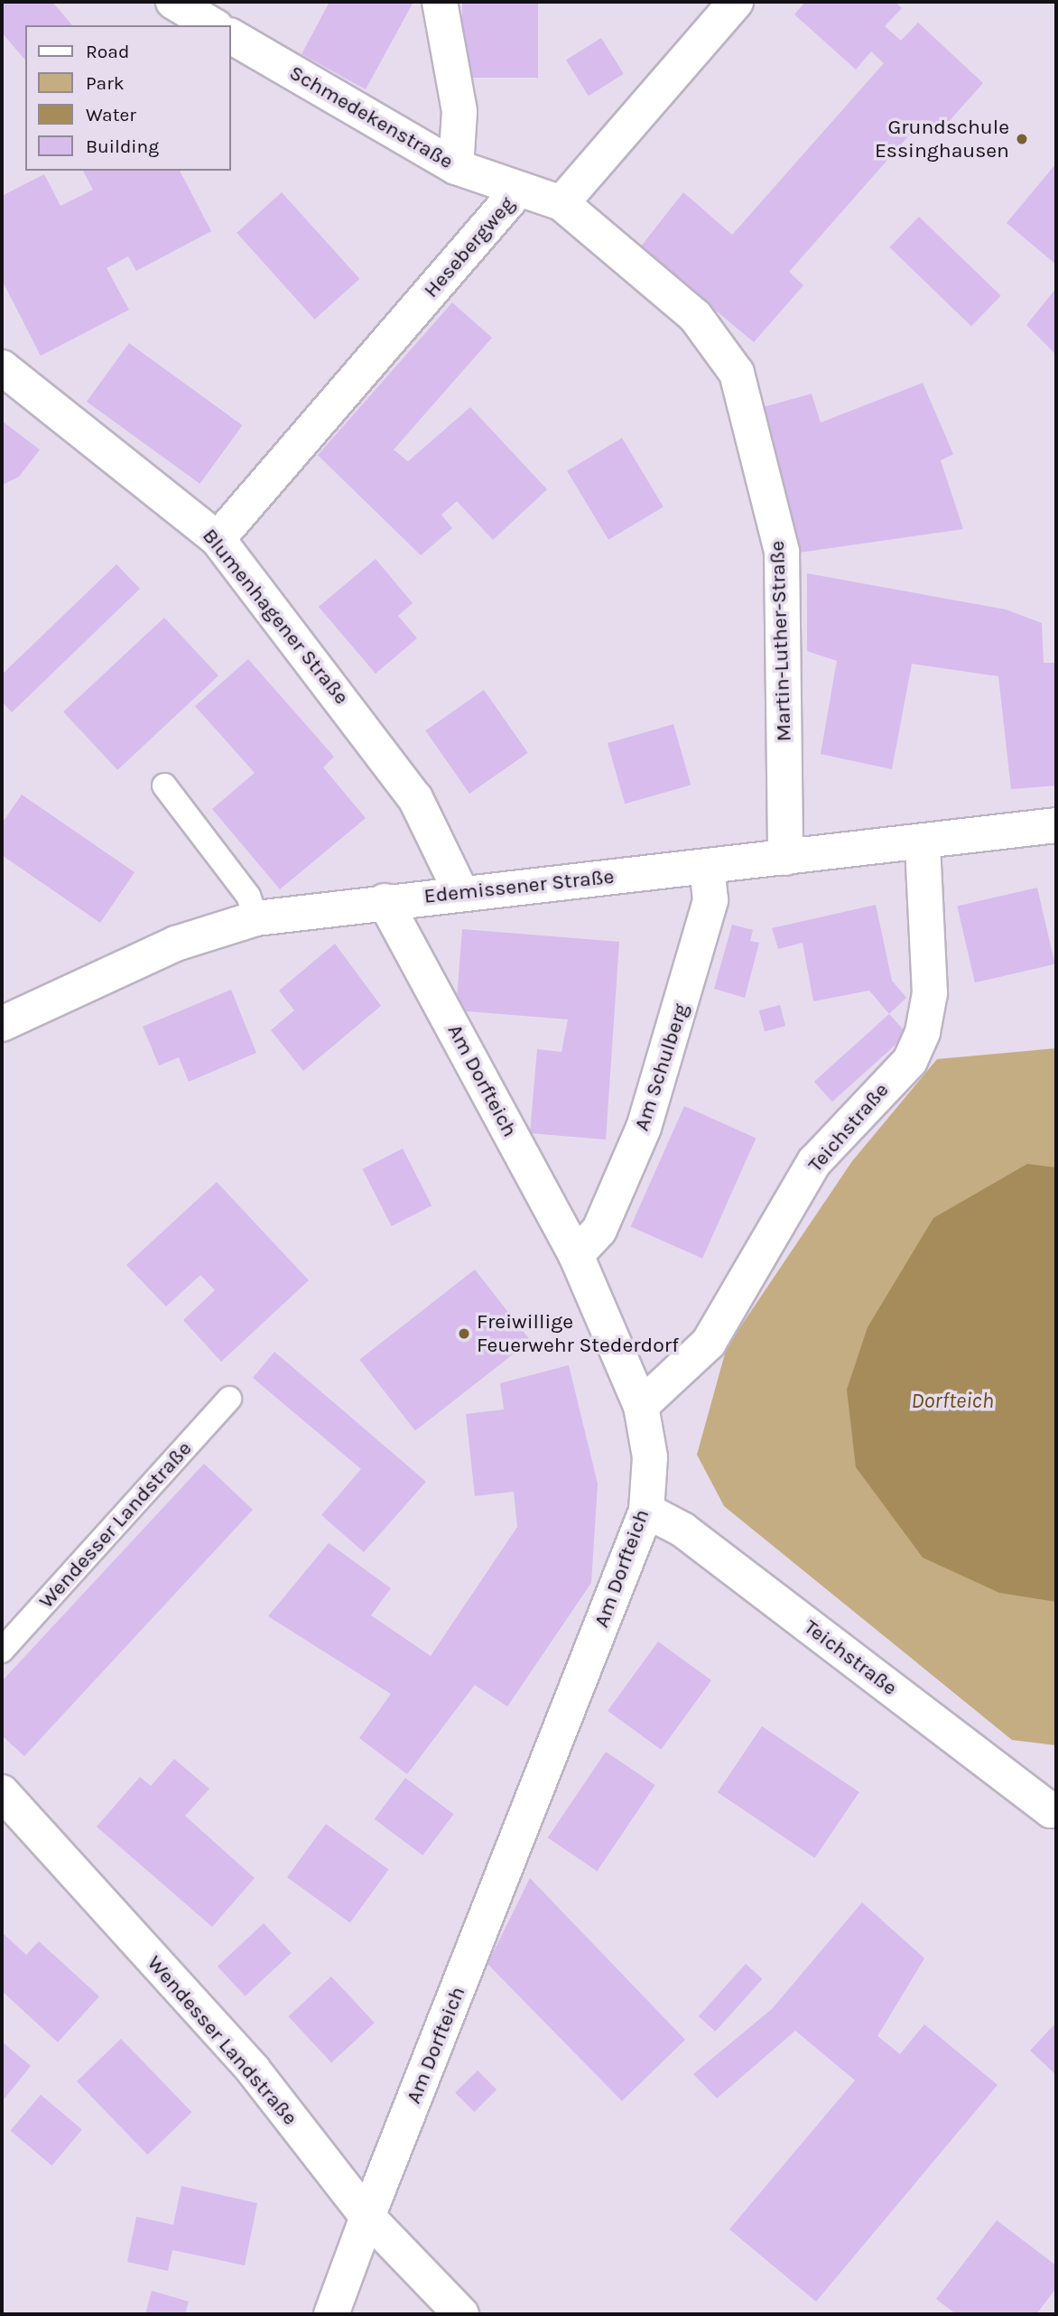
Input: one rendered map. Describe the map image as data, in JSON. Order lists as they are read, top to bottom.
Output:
{
  "streets": {
    "street": [
      "Schmedekenstraße",
      "Hesebergweg",
      "Blumenhagener Straße",
      "Martin-Luther-Straße",
      "Edemissener Straße",
      "Am Schulberg",
      "Am Dorfteich",
      "Teichstraße",
      "Wendesser Landstraße"
    ]
  },
  "crossings": [
    ["Schmedekenstraße", "Hesebergweg"],
    ["Hesebergweg", "Blumenhagener Straße"],
    ["Hesebergweg", "Martin-Luther-Straße"],
    ["Blumenhagener Straße", "Edemissener Straße"],
    ["Martin-Luther-Straße", "Edemissener Straße"],
    ["Edemissener Straße", "Am Schulberg"],
    ["Edemissener Straße", "Am Dorfteich"],
    ["Edemissener Straße", "Teichstraße"],
    ["Am Schulberg", "Am Dorfteich"],
    ["Am Dorfteich", "Teichstraße"],
    ["Am Dorfteich", "Wendesser Landstraße"]
  ],
  "water": ["Dorfteich"],
  "places": ["Grundschule Essinghausen", "Freiwillige Feuerwehr Stederdorf"],
  "legend": [
    "Road",
    "Park",
    "Water",
    "Building"
  ]
}
